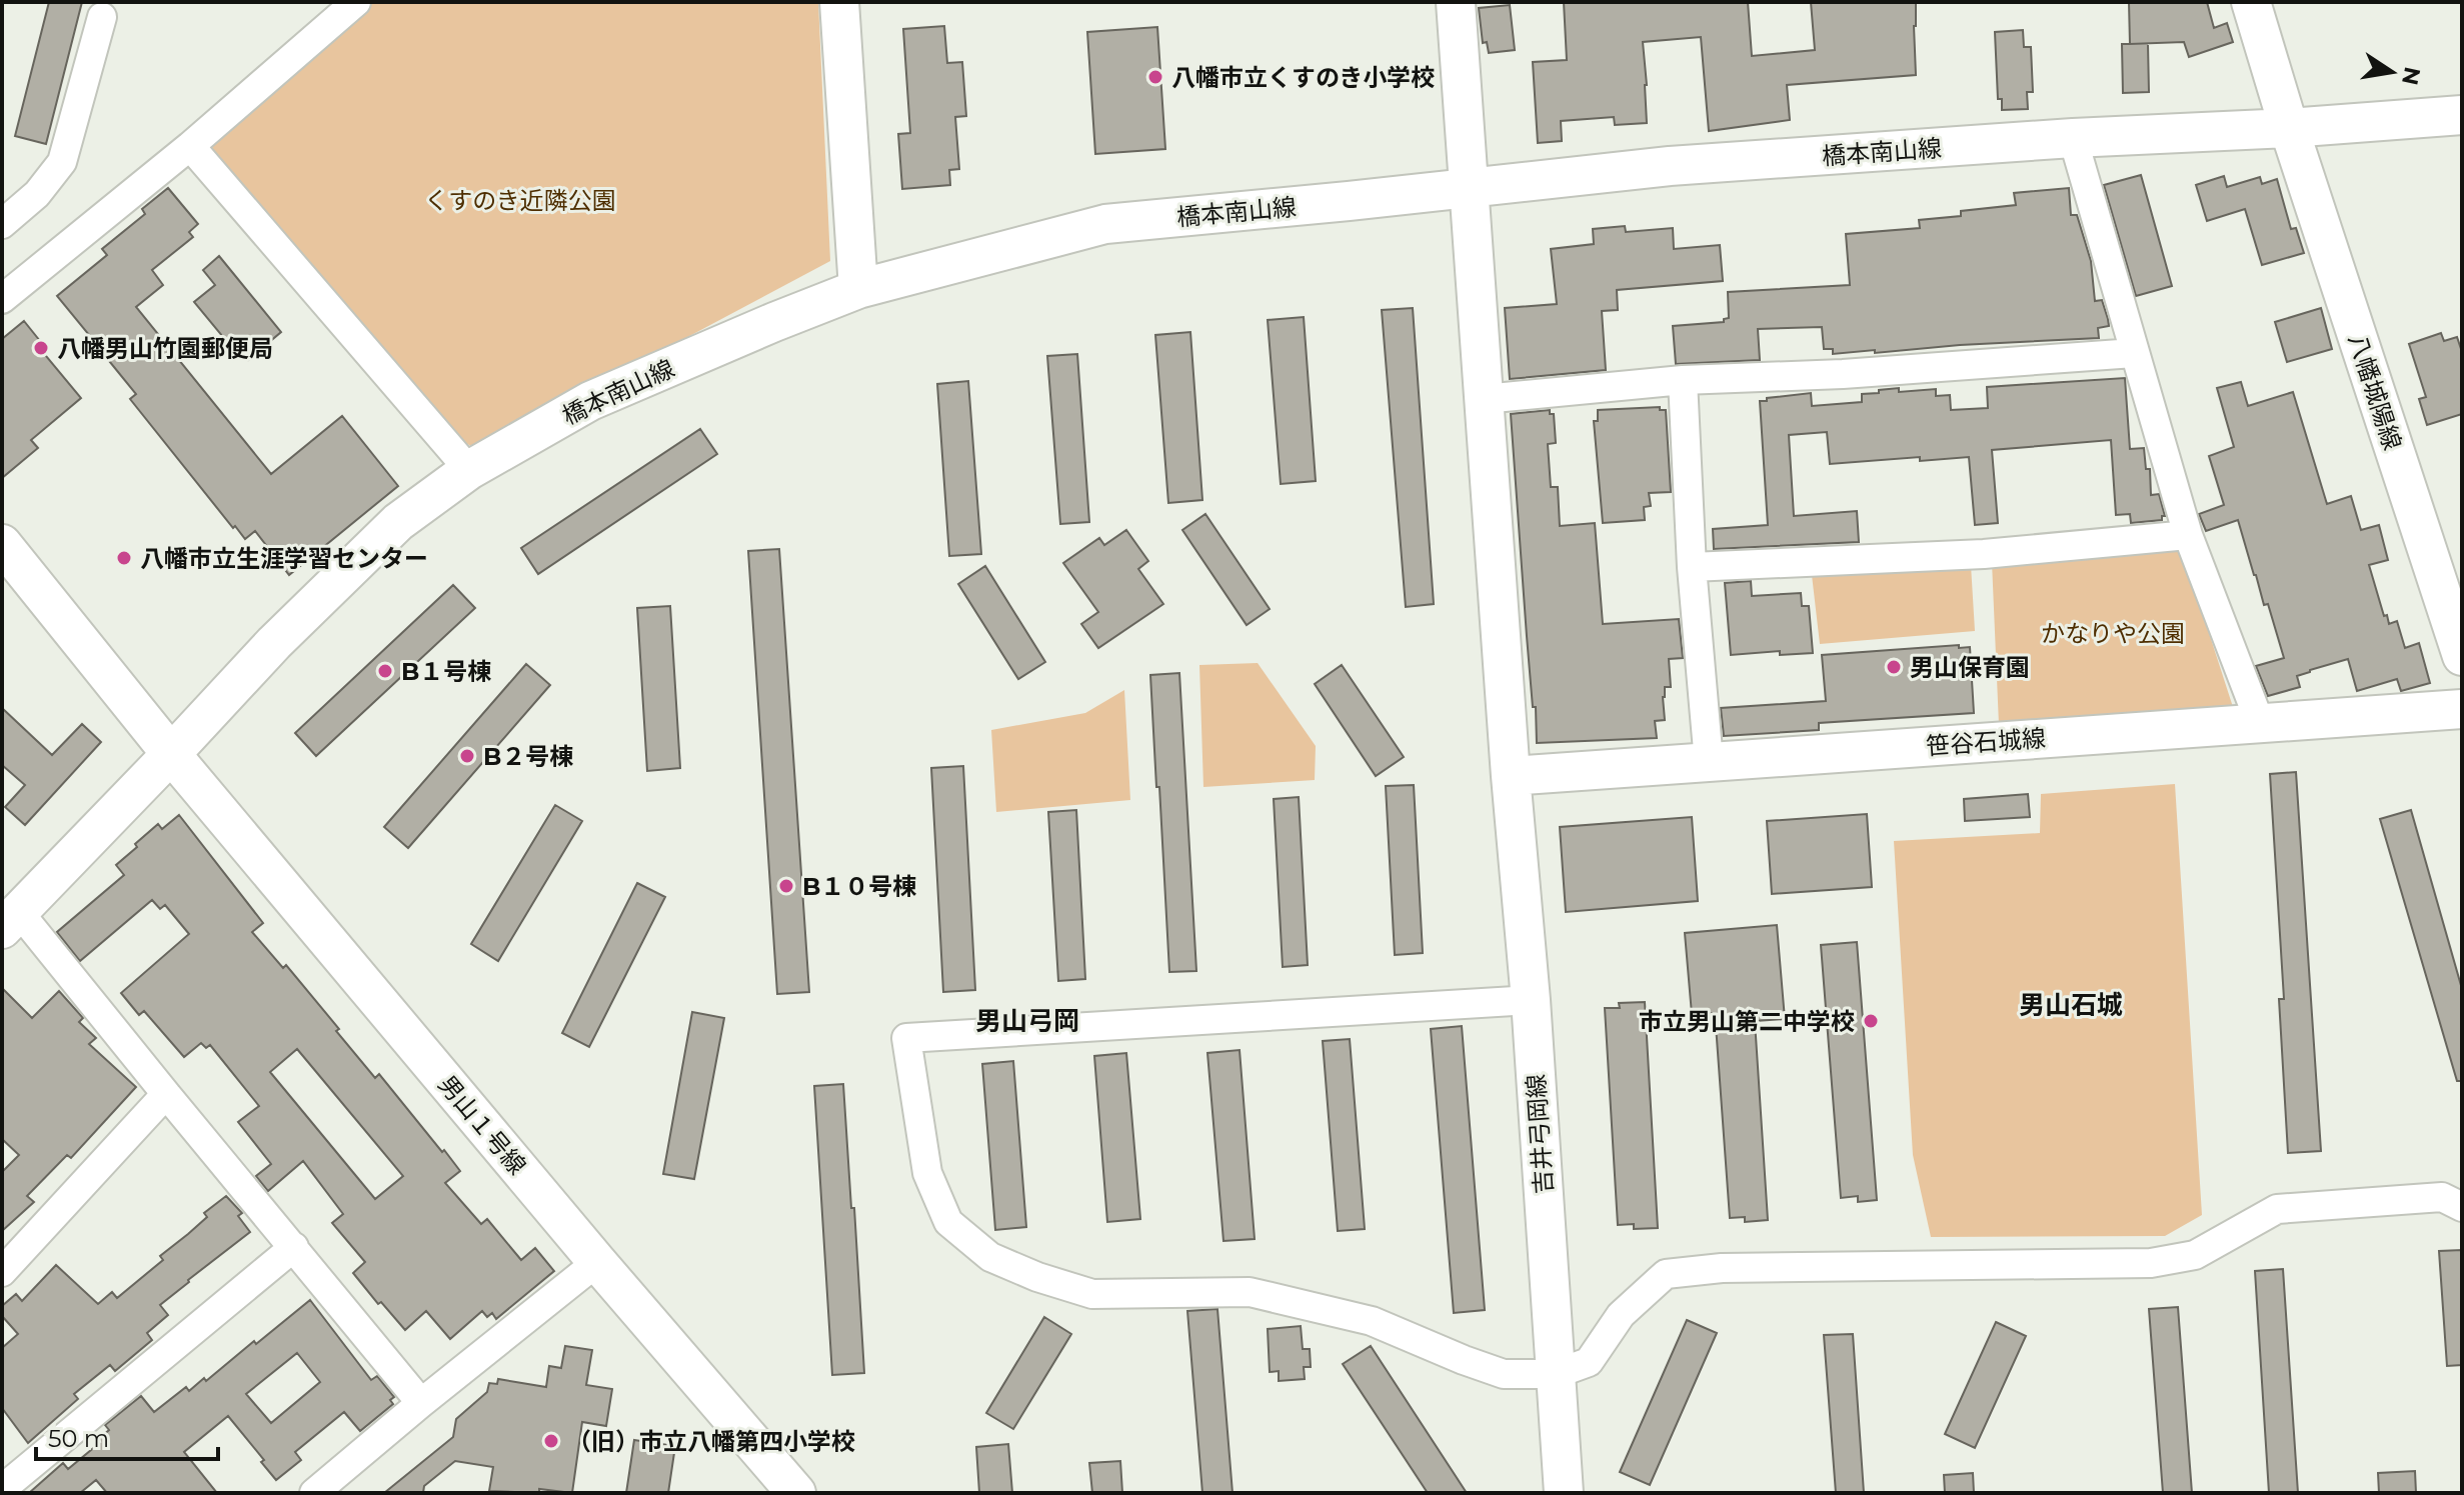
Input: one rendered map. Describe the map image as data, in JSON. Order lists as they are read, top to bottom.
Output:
{
  "streets": {
    "street": [
      "橋本南山線",
      "八幡城陽線",
      "笹谷石城線",
      "男山１号線",
      "吉井弓岡線"
    ]
  },
  "crossings": [
    ["橋本南山線", "八幡城陽線"],
    ["橋本南山線", "男山１号線"],
    ["橋本南山線", "吉井弓岡線"],
    ["笹谷石城線", "吉井弓岡線"]
  ],
  "districts": ["男山石城", "男山弓岡"],
  "parks": ["くすのき近隣公園", "かなりや公園"],
  "places": [
    "八幡市立くすのき小学校",
    "八幡男山竹園郵便局",
    "八幡市立生涯学習センター",
    "男山保育園",
    "B１号棟",
    "B２号棟",
    "B１０号棟",
    "市立男山第二中学校",
    "（旧）市立八幡第四小学校"
  ],
  "scale_bar": "50 m",
  "north": "right"
}
